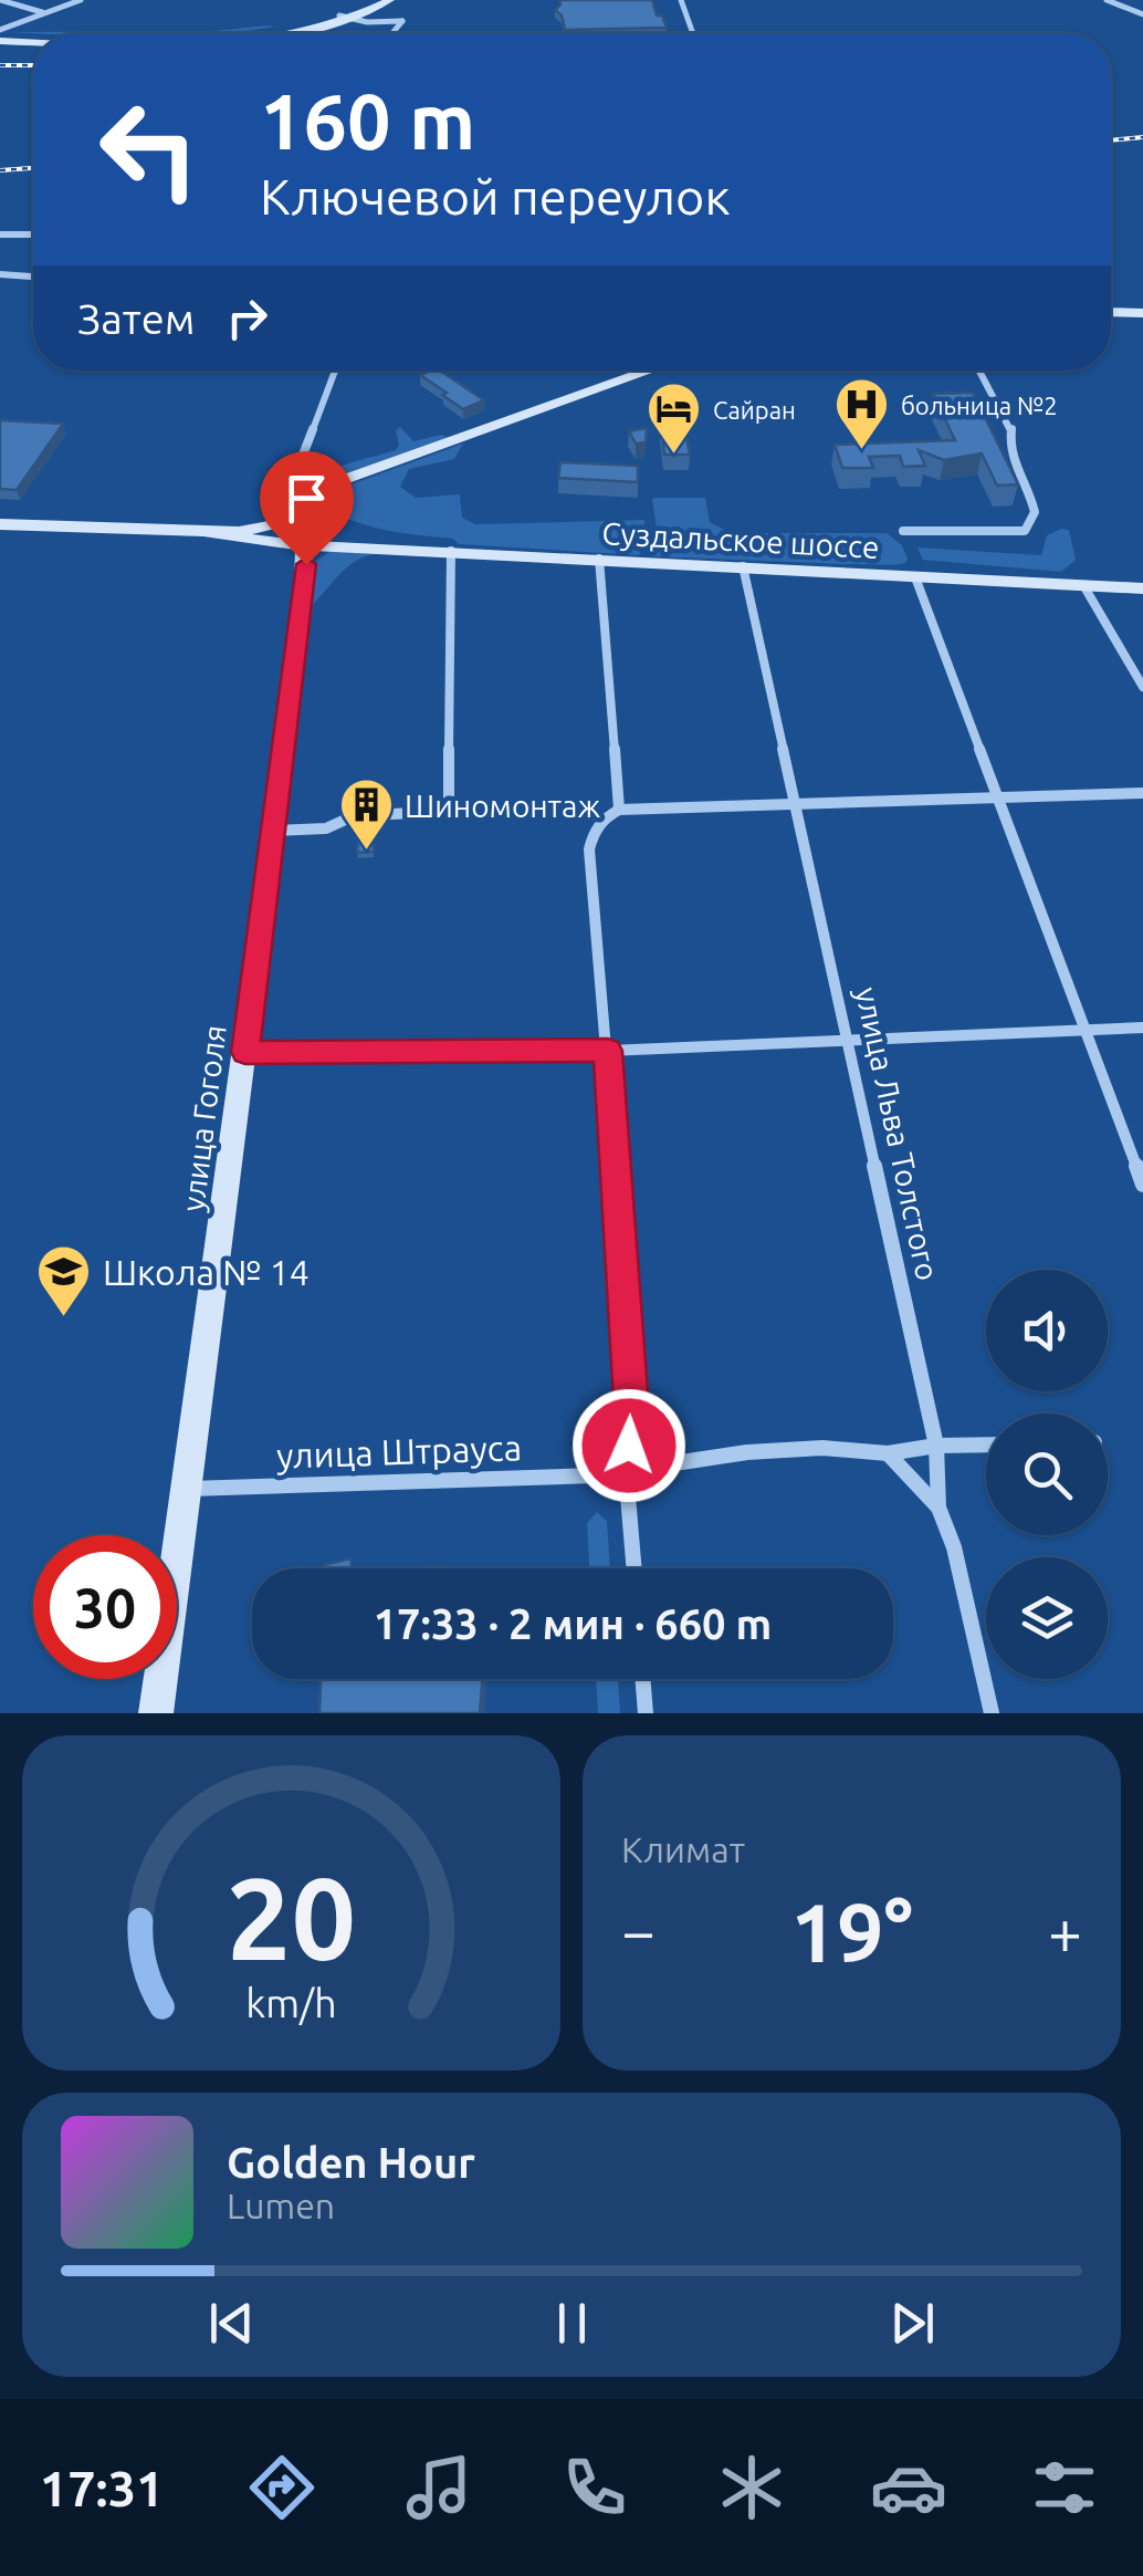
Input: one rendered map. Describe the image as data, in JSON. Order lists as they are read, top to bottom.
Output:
{
  "streets": {
    "main road": ["Суздальское шоссе", "улица Гоголя"],
    "street": ["улица Льва Толстого", "улица Штрауса"]
  },
  "crossings": [
    ["Суздальское шоссе", "улица Гоголя"],
    ["Суздальское шоссе", "улица Льва Толстого"],
    ["улица Гоголя", "улица Штрауса"],
    ["улица Льва Толстого", "улица Штрауса"]
  ],
  "places": {
    "hospital": ["больница №2"],
    "hotel": ["Сайран"],
    "building": ["Шиномонтаж"],
    "school or university": ["Школа № 14"]
  },
  "page": {
    "turn": ["160 m", "Ключевой переулок"],
    "then": "Затем",
    "limit": "30",
    "trip": "17:33 · 2 мин · 660 m",
    "tile": "Климат",
    "heat": ["−", "19°", "+"],
    "song": ["Golden Hour", "Lumen"],
    "tabs": "17:31",
    "gauge": ["20", "km/h"]
  }
}
